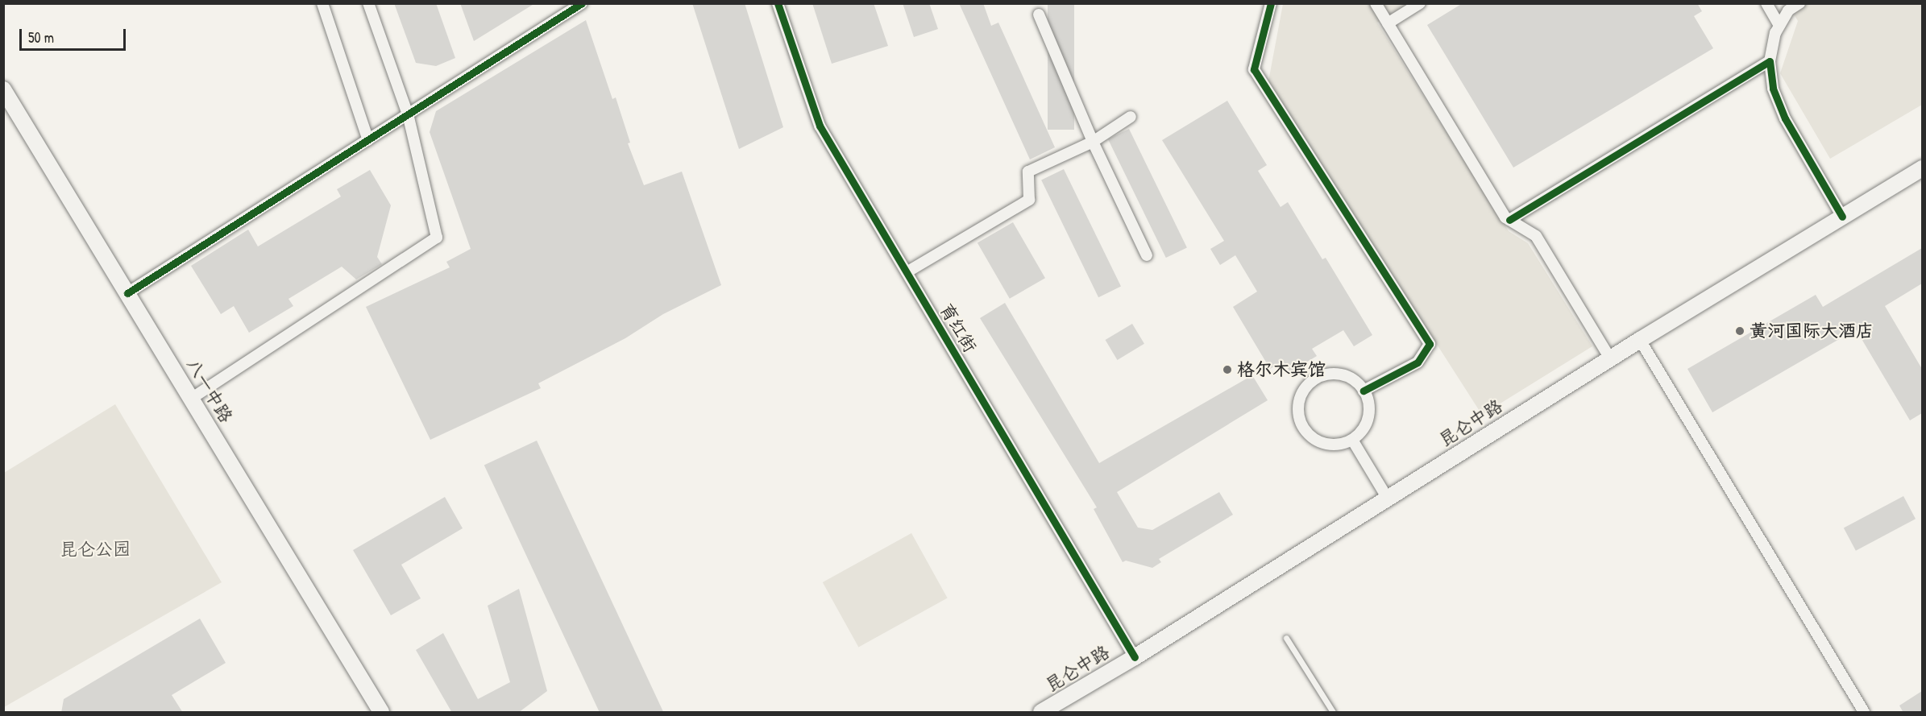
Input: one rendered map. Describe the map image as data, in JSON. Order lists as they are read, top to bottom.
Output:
{
  "streets": {
    "main road": ["八一中路", "昆仑中路"],
    "street": ["育红街"]
  },
  "crossings": [
    ["育红街", "昆仑中路"]
  ],
  "parks": ["昆仑公园"],
  "places": ["黄河国际大酒店", "格尔木宾馆"],
  "scale_bar": "50 m"
}
